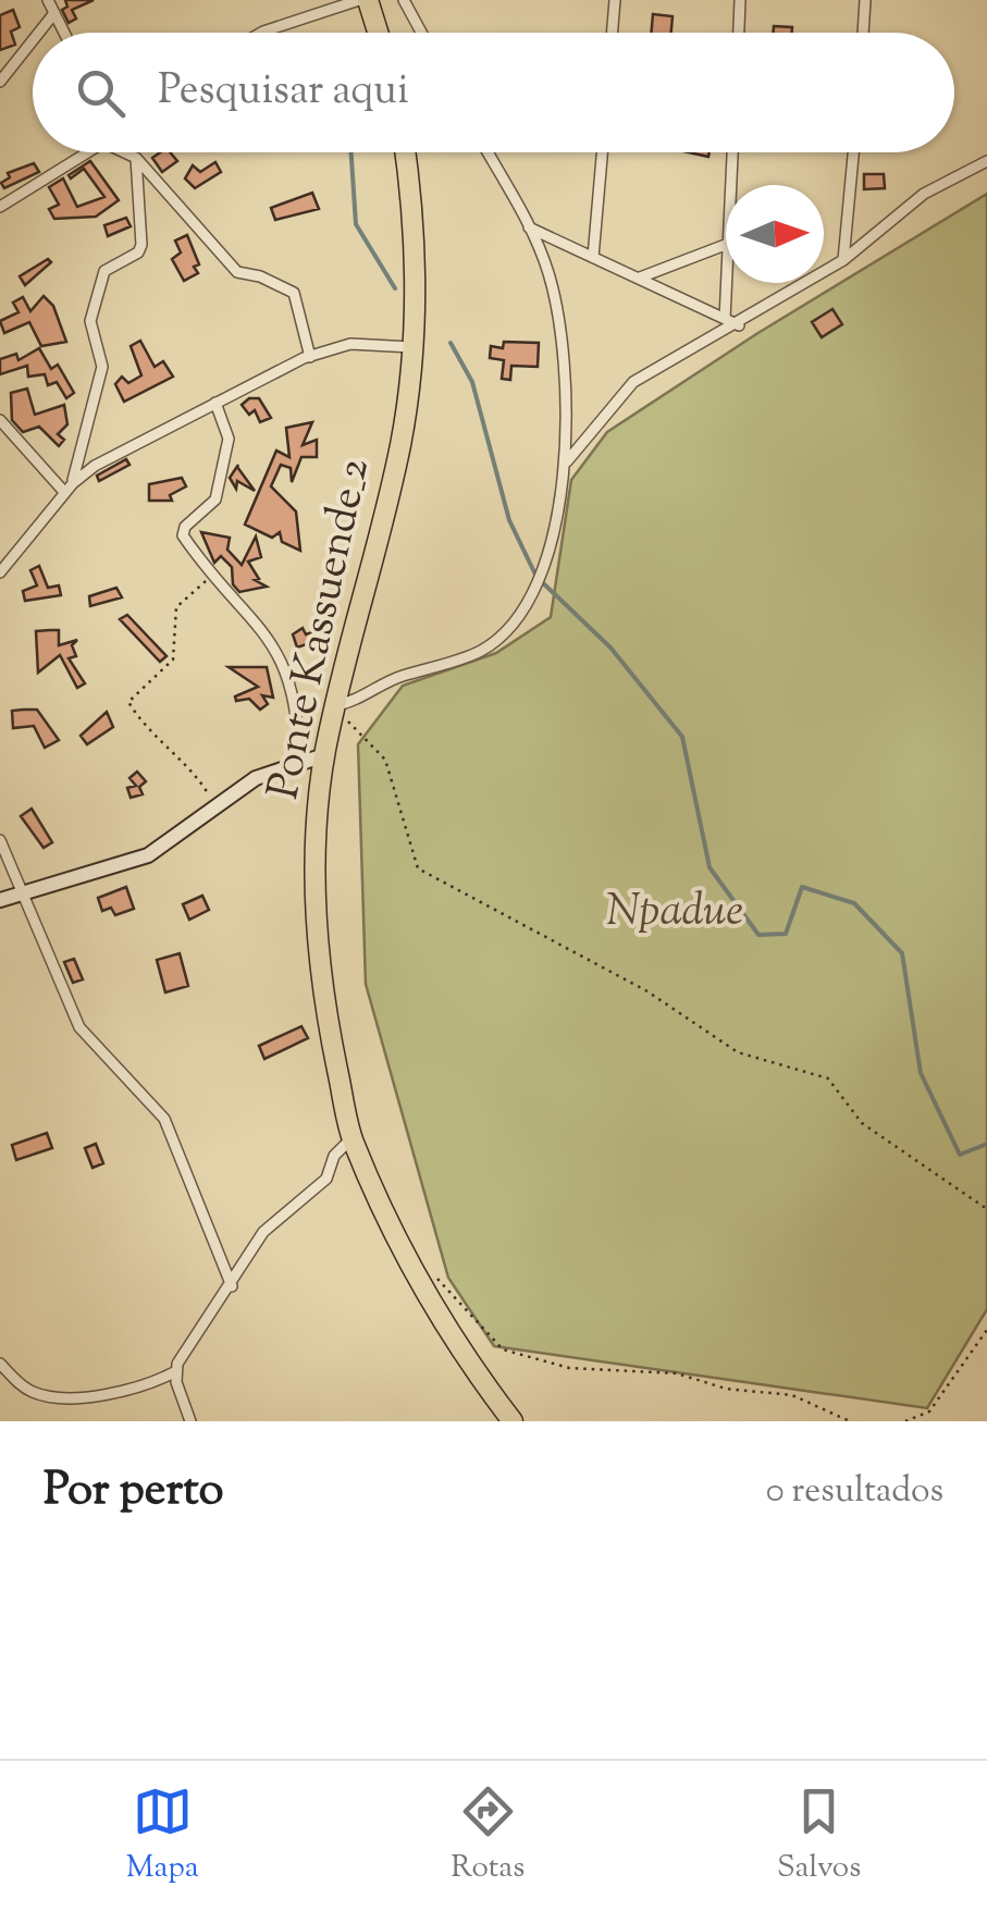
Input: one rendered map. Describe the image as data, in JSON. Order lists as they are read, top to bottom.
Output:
{
  "streets": {
    "highway": ["Ponte Kassuende_2"]
  },
  "parks": ["Npadue"],
  "north": "right",
  "page": {
    "search": "Pesquisar aqui",
    "heading": ["Por perto", "0 resultados"],
    "nav": ["Mapa", "Rotas", "Salvos"]
  }
}
